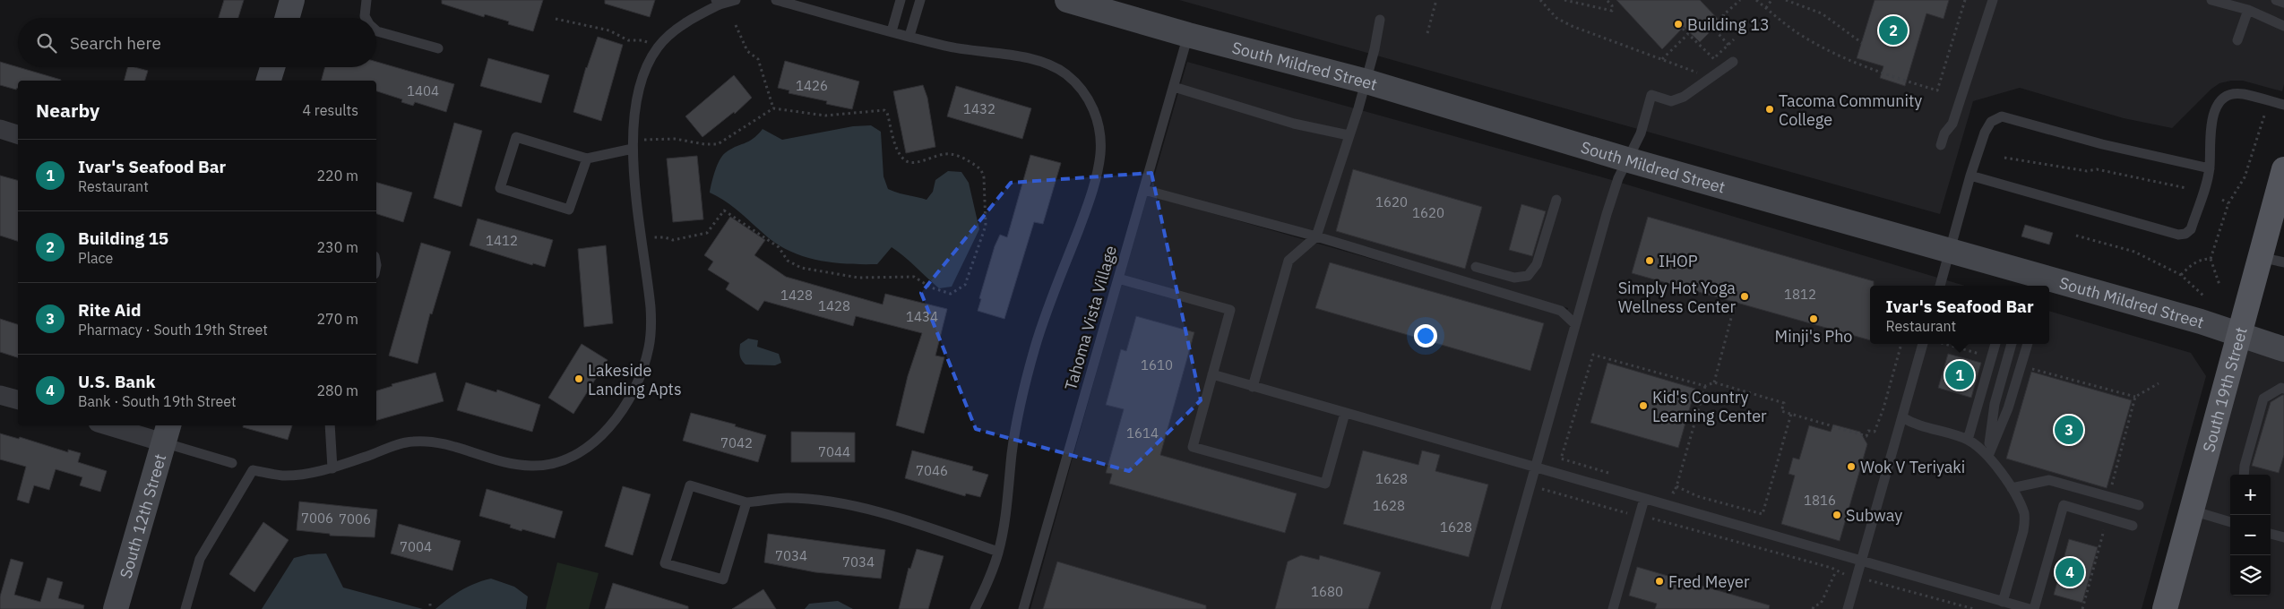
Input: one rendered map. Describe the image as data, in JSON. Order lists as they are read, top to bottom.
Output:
{
  "streets": {
    "main road": ["South Mildred Street", "South 19th Street", "South 12th Street"],
    "lane": ["Tahoma Vista Village"]
  },
  "crossings": [
    ["South Mildred Street", "Tahoma Vista Village"],
    ["South Mildred Street", "South 19th Street"]
  ],
  "places": [
    "Building 13",
    "Tacoma Community College",
    "IHOP",
    "Simply Hot Yoga Wellness Center",
    "Minji's Pho",
    "Lakeside Landing Apts",
    "Kid's Country Learning Center",
    "Wok V Teriyaki",
    "Subway",
    "Fred Meyer"
  ],
  "house_numbers": [
    "1426",
    "1404",
    "1432",
    "1620",
    "1620",
    "1412",
    "1812",
    "1428",
    "1428",
    "1434",
    "1610",
    "1614",
    "7042",
    "7044",
    "7046",
    "1628",
    "1816",
    "1628",
    "7006",
    "7006",
    "1628",
    "7004",
    "7034",
    "7034",
    "1680"
  ],
  "page": {
    "pins": [
      "2",
      "1",
      "3",
      "4"
    ],
    "search": "Search here",
    "heading": ["Nearby", "4 results"],
    "list": [
      {
        "mark": "1",
        "name": "Ivar's Seafood Bar",
        "note": "Restaurant",
        "value": "220 m"
      },
      {
        "mark": "2",
        "name": "Building 15",
        "note": "Place",
        "value": "230 m"
      },
      {
        "mark": "3",
        "name": "Rite Aid",
        "note": "Pharmacy · South 19th Street",
        "value": "270 m"
      },
      {
        "mark": "4",
        "name": "U.S. Bank",
        "note": "Bank · South 19th Street",
        "value": "280 m"
      }
    ],
    "popup": ["Ivar's Seafood Bar", "Restaurant"],
    "map_buttons": ["+", "−"]
  }
}
